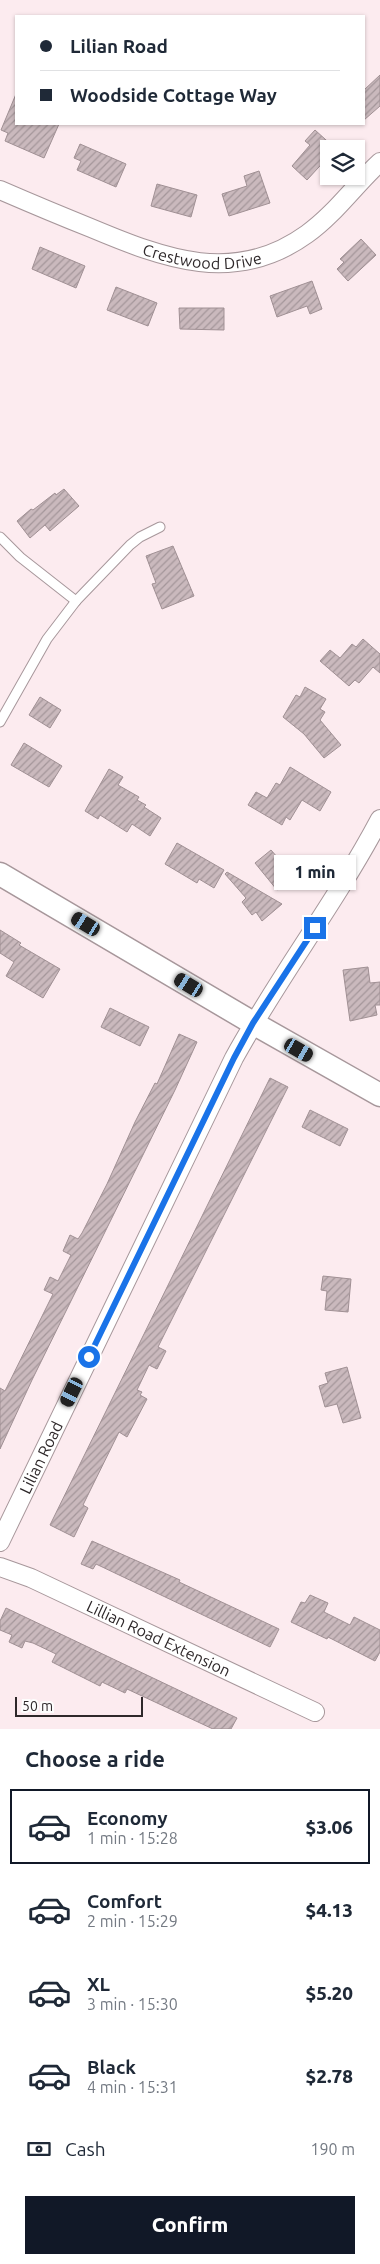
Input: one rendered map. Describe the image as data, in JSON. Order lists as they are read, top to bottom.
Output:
{
  "streets": {
    "street": ["Crestwood Drive", "Lilian Road", "Lillian Road Extension"]
  },
  "scale_bar": "50 m",
  "page": {
    "banner": ["Lilian Road", "Woodside Cottage Way"],
    "bubble": "1 min",
    "scale": "50 m",
    "heading": "Choose a ride",
    "list": [
      {
        "name": "Economy",
        "note": "1 min · 15:28",
        "value": "$3.06"
      },
      {
        "name": "Comfort",
        "note": "2 min · 15:29",
        "value": "$4.13"
      },
      {
        "name": "XL",
        "note": "3 min · 15:30",
        "value": "$5.20"
      },
      {
        "name": "Black",
        "note": "4 min · 15:31",
        "value": "$2.78"
      }
    ],
    "pay": ["Cash", "190 m"],
    "buttons": "Confirm"
  }
}
